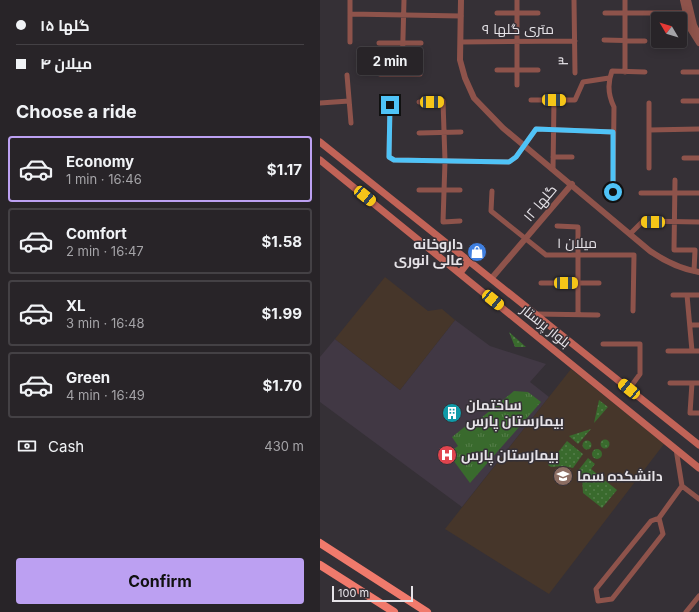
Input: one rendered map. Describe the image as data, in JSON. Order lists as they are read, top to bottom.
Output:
{
  "streets": {
    "main road": ["بلوار پرستار"],
    "street": [
      "۹ متری گلها",
      "۳",
      "گلها ۱۲",
      "میلان ۱"
    ]
  },
  "crossings": [
    ["۹ متری گلها", "۳"],
    ["گلها ۱۲", "میلان ۱"],
    ["گلها ۱۲", "بلوار پرستار"]
  ],
  "places": {
    "shop": ["داروخانه عالی انوری"],
    "building": ["ساختمان بیمارستان پارس"],
    "hospital": ["بیمارستان پارس"],
    "school or university": ["دانشکده سما"]
  },
  "scale_bar": "100 m",
  "north": "top left",
  "page": {
    "banner": ["گلها ۱۵", "میلان ۴"],
    "bubble": "2 min",
    "heading": "Choose a ride",
    "list": [
      {
        "name": "Economy",
        "note": "1 min · 16:46",
        "value": "$1.17"
      },
      {
        "name": "Comfort",
        "note": "2 min · 16:47",
        "value": "$1.58"
      },
      {
        "name": "XL",
        "note": "3 min · 16:48",
        "value": "$1.99"
      },
      {
        "name": "Green",
        "note": "4 min · 16:49",
        "value": "$1.70"
      }
    ],
    "pay": ["Cash", "430 m"],
    "buttons": "Confirm",
    "scale": "100 m"
  }
}
